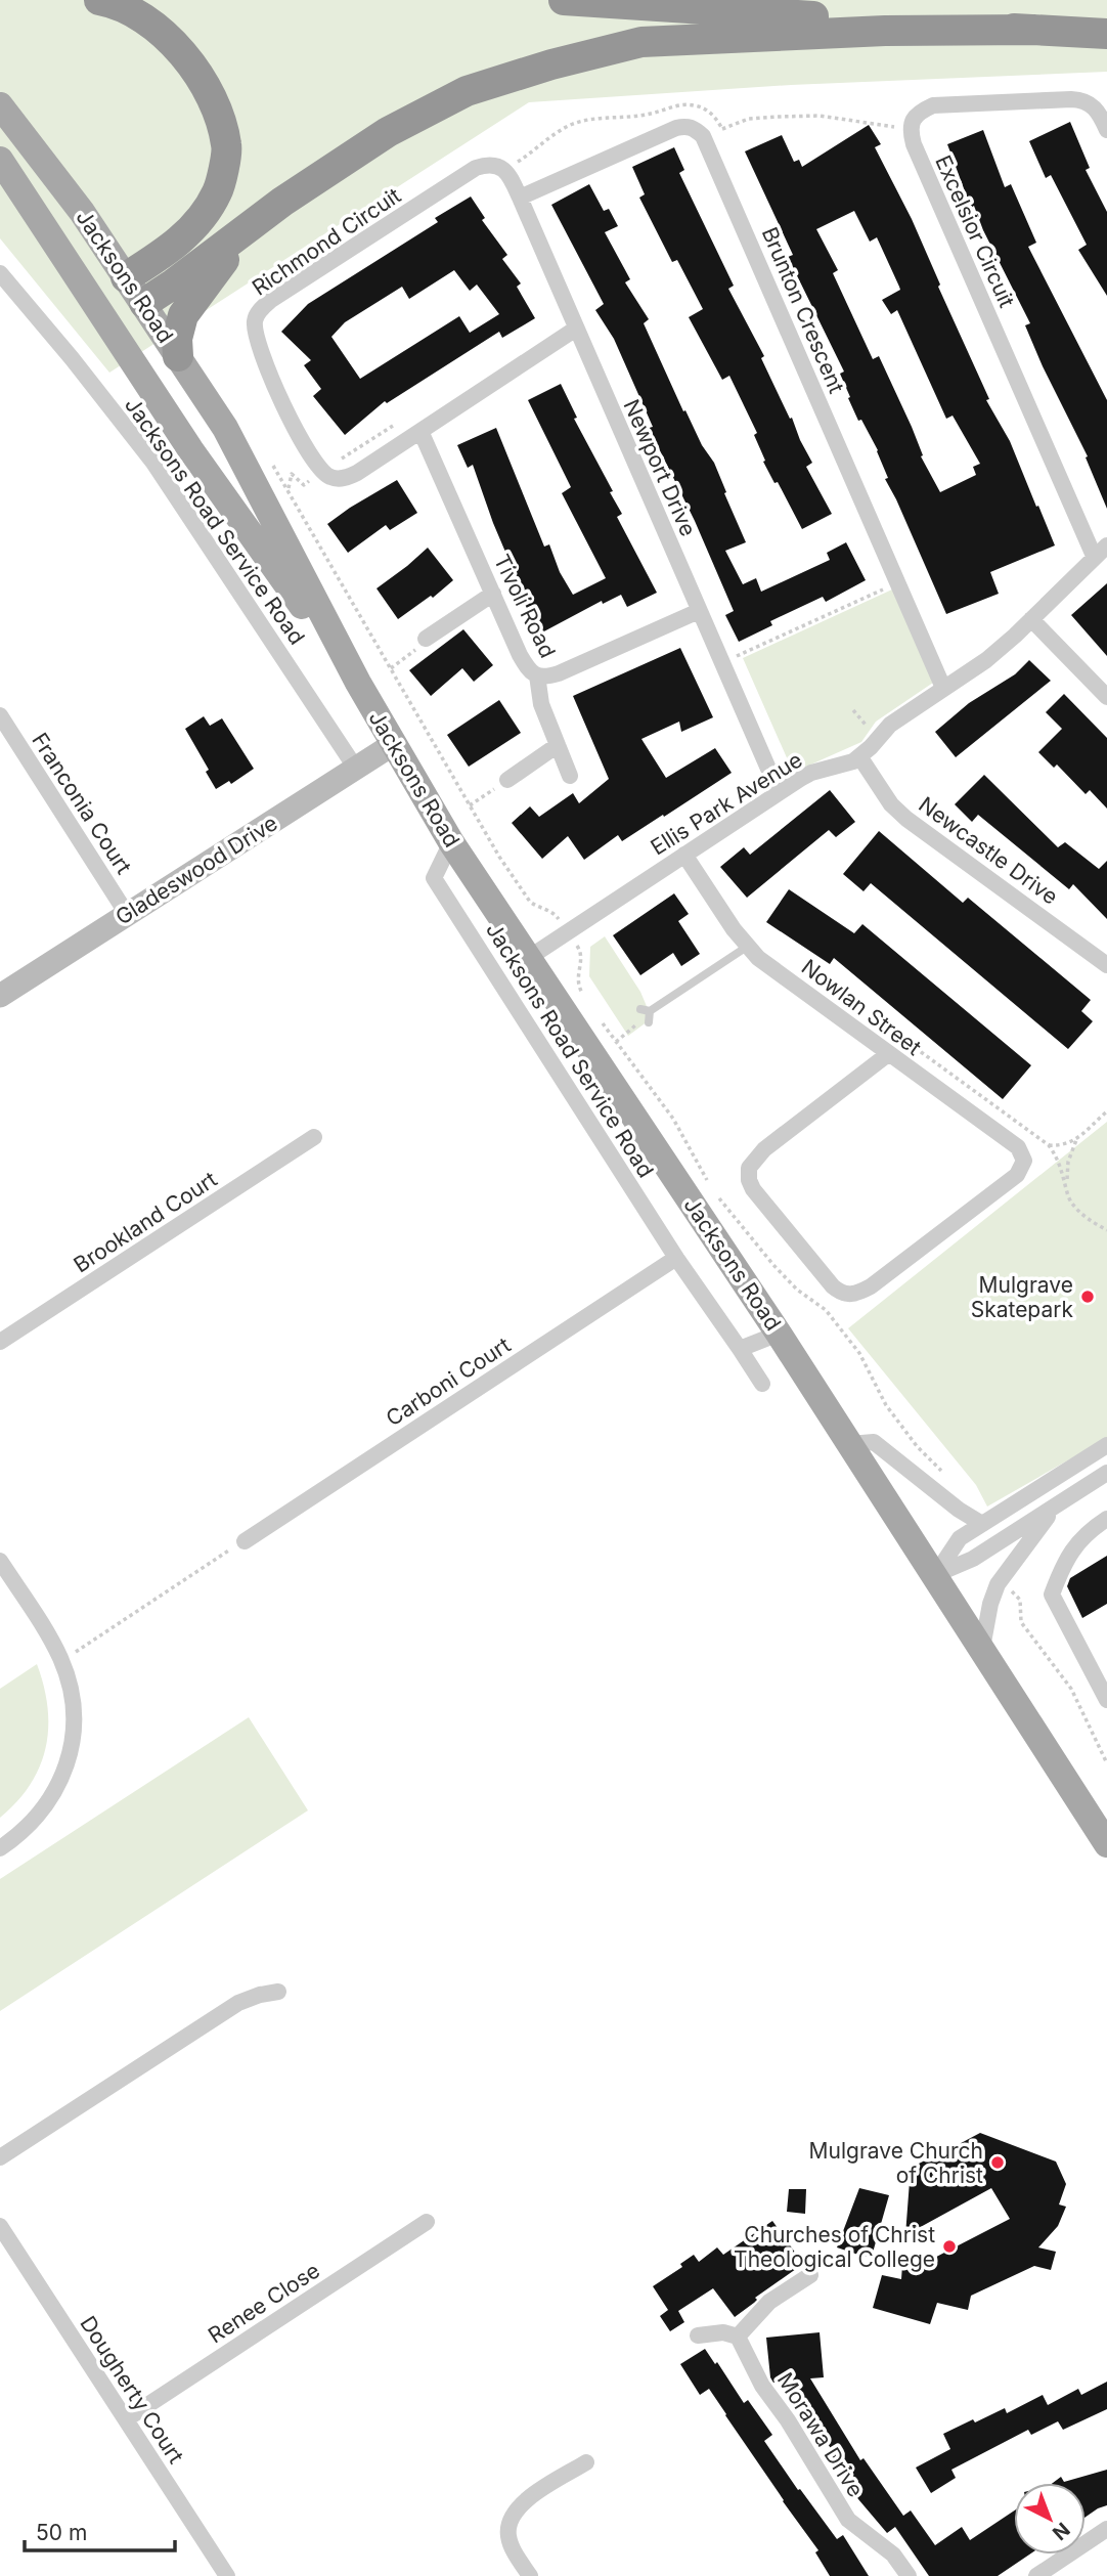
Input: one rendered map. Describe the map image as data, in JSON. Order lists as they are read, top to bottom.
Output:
{
  "streets": {
    "main road": ["Jacksons Road"],
    "street": [
      "Excelsior Circuit",
      "Richmond Circuit",
      "Brunton Crescent",
      "Newport Drive",
      "Jacksons Road Service Road",
      "Tivoli Road",
      "Franconia Court",
      "Ellis Park Avenue",
      "Newcastle Drive",
      "Gladeswood Drive",
      "Nowlan Street",
      "Brookland Court",
      "Carboni Court",
      "Renee Close",
      "Dougherty Court",
      "Morawa Drive"
    ]
  },
  "crossings": [
    ["Excelsior Circuit", "Ellis Park Avenue"],
    ["Richmond Circuit", "Newport Drive"],
    ["Jacksons Road", "Jacksons Road Service Road"],
    ["Jacksons Road", "Ellis Park Avenue"],
    ["Jacksons Road", "Gladeswood Drive"],
    ["Brunton Crescent", "Ellis Park Avenue"],
    ["Newport Drive", "Tivoli Road"],
    ["Newport Drive", "Ellis Park Avenue"],
    ["Jacksons Road Service Road", "Gladeswood Drive"],
    ["Jacksons Road Service Road", "Carboni Court"],
    ["Franconia Court", "Gladeswood Drive"],
    ["Ellis Park Avenue", "Newcastle Drive"],
    ["Ellis Park Avenue", "Nowlan Street"],
    ["Renee Close", "Dougherty Court"]
  ],
  "places": ["Mulgrave Skatepark", "Mulgrave Church of Christ", "Churches of Christ Theological College"],
  "scale_bar": "50 m",
  "north": "bottom right"
}
